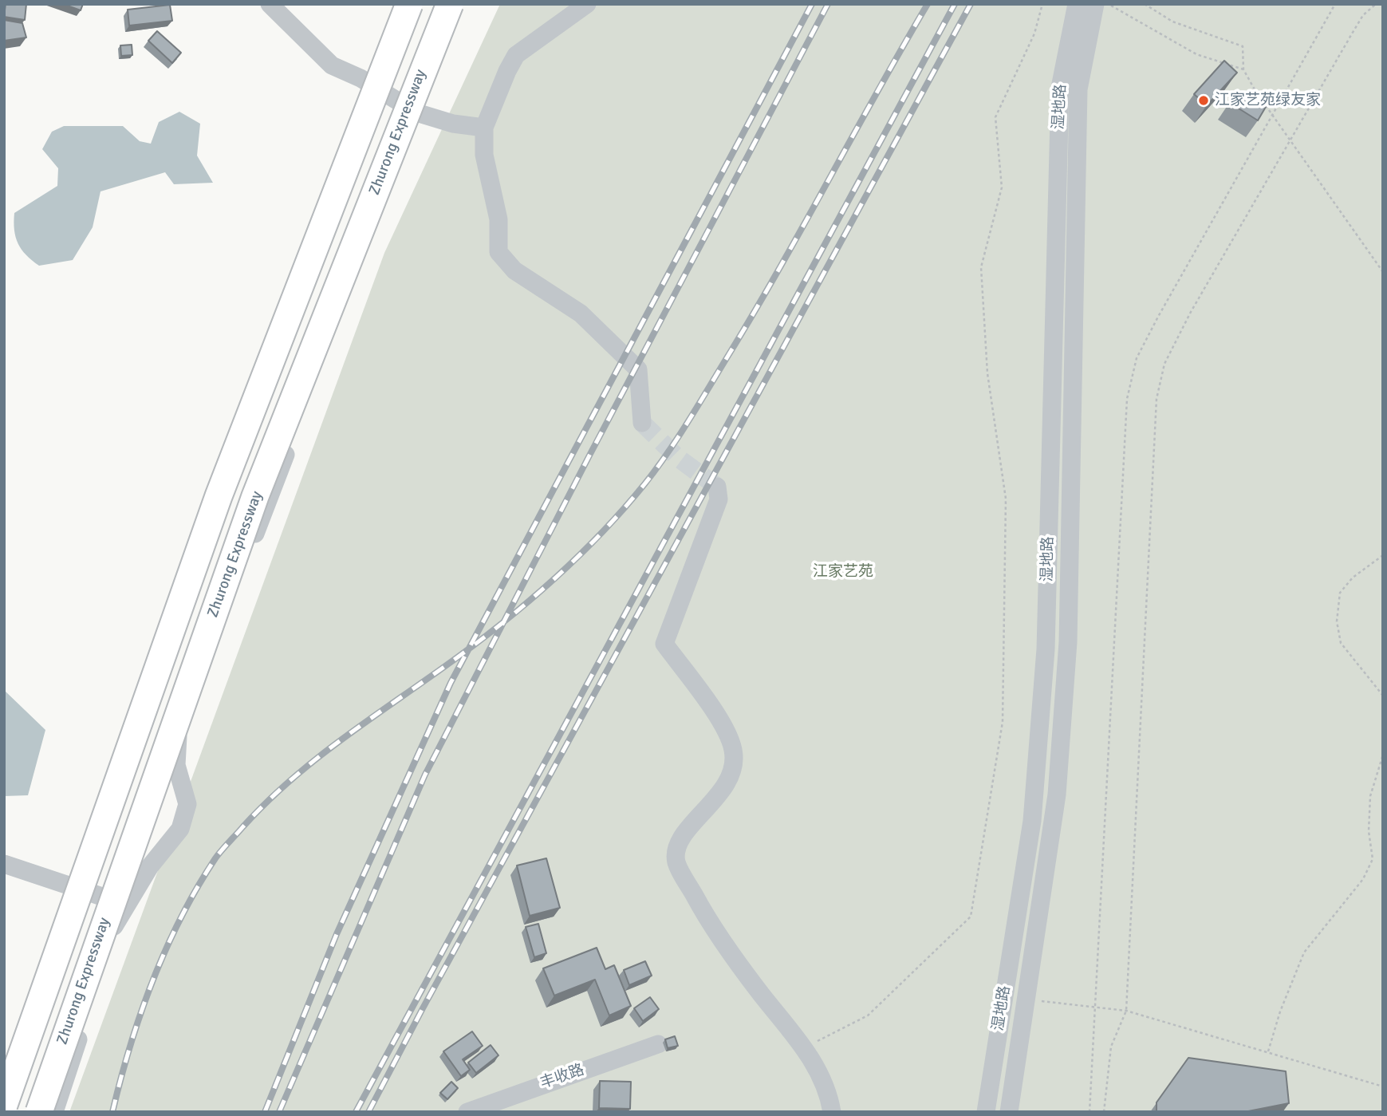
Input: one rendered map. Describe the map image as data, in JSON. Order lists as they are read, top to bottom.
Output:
{
  "streets": {
    "highway": ["Zhurong Expressway"],
    "street": ["湿地路", "丰收路"]
  },
  "parks": ["江家艺苑"],
  "places": ["江家艺苑绿友家"]
}
